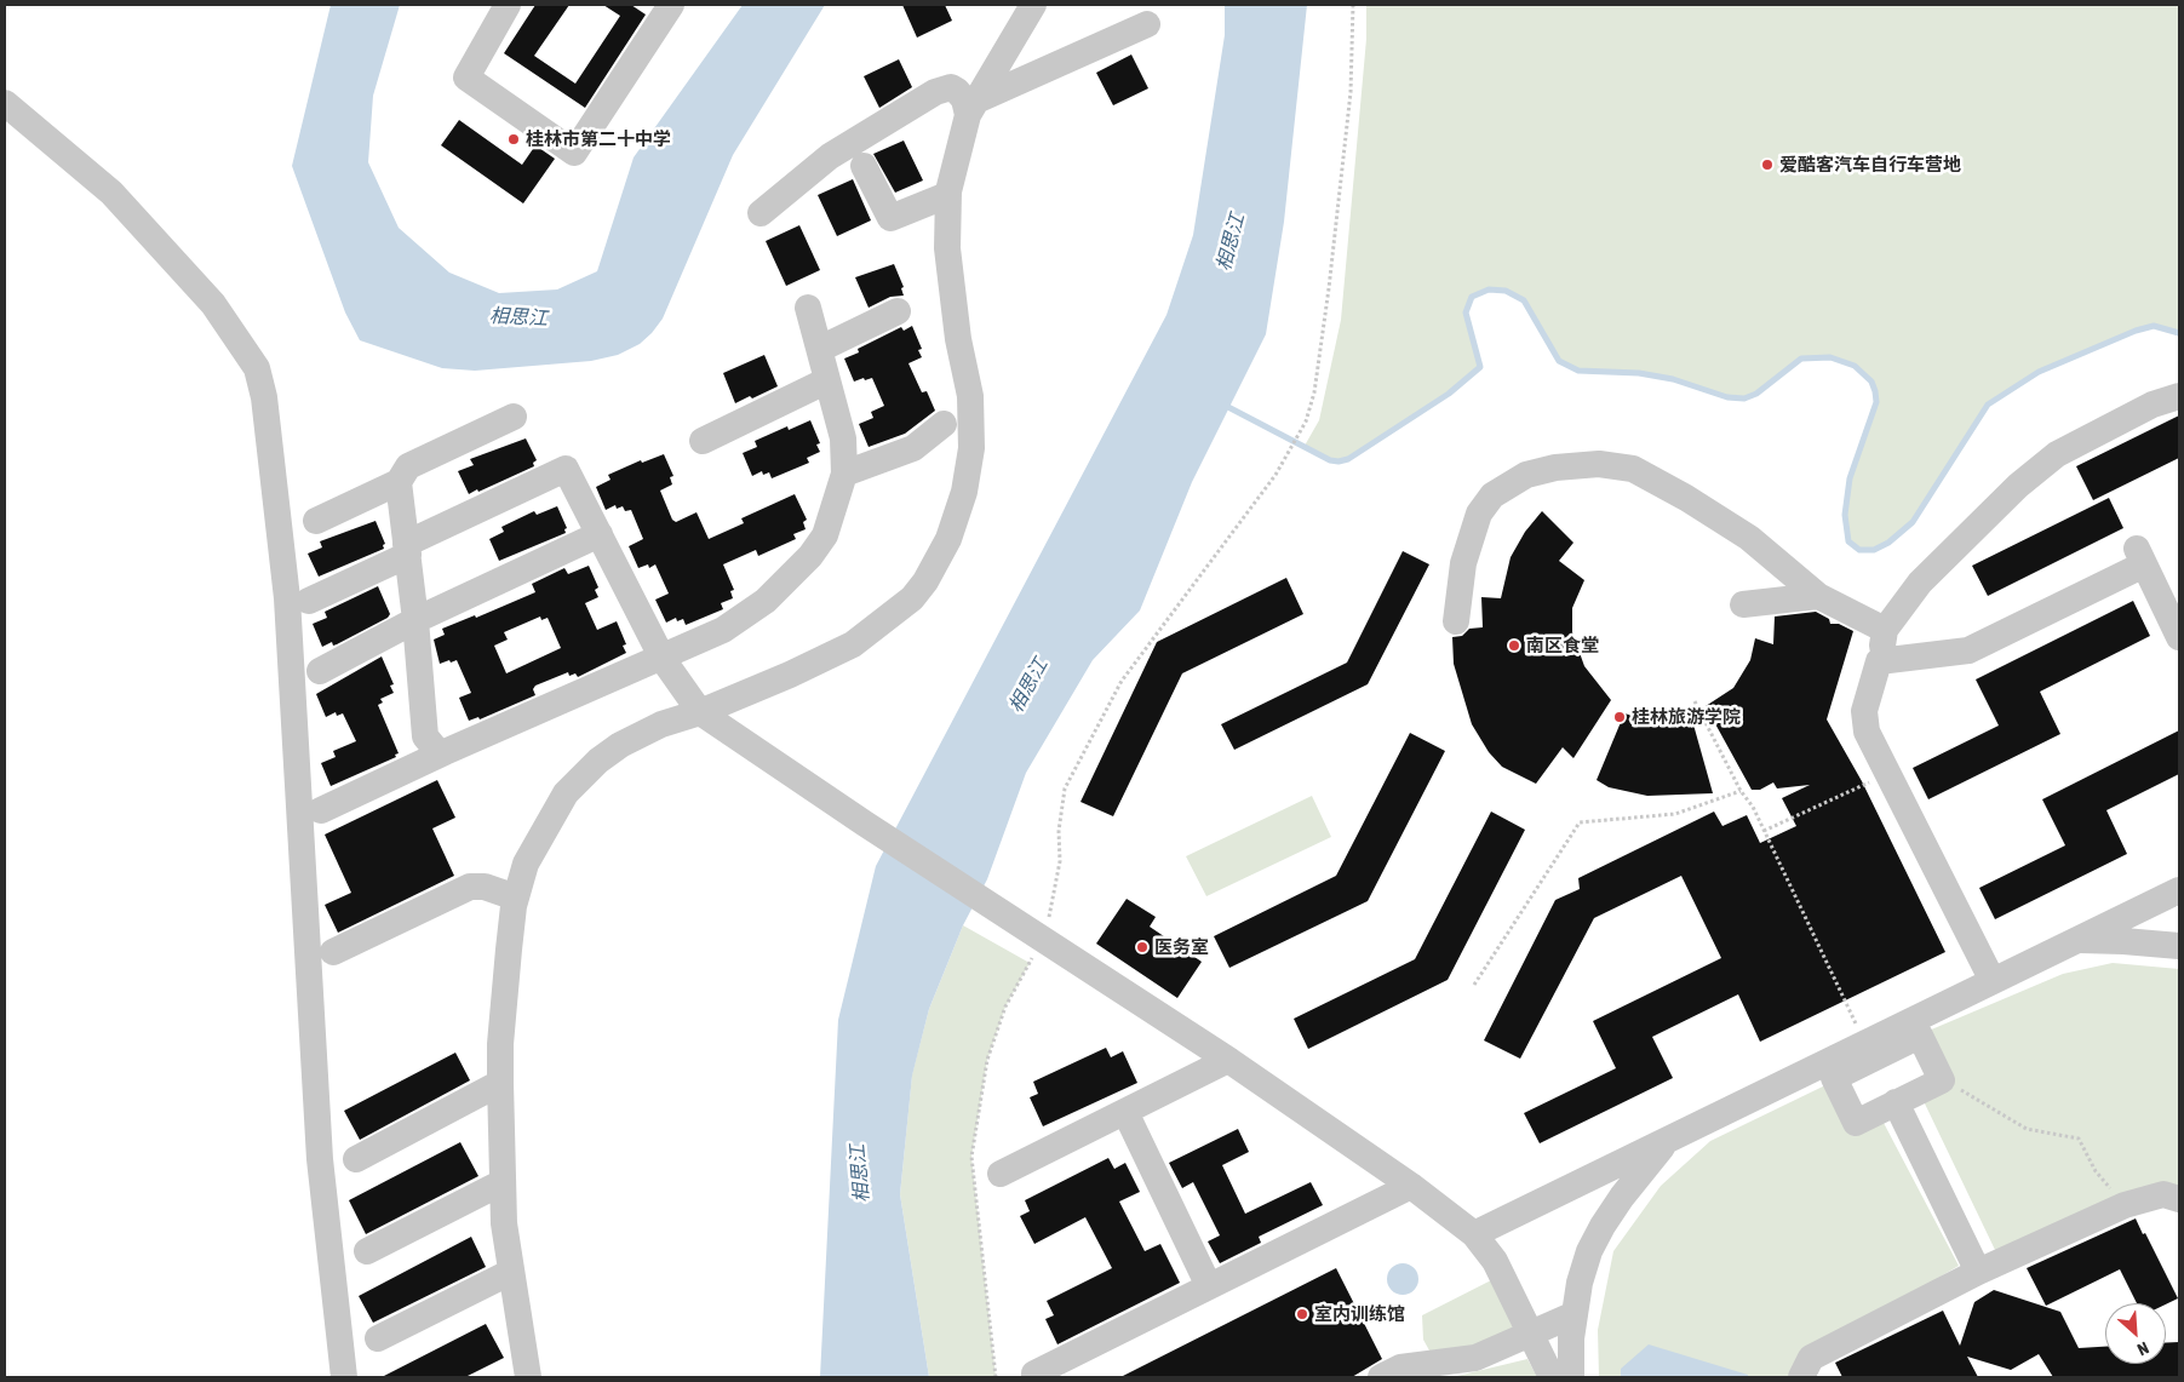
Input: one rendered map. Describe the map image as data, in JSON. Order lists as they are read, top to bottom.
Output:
{
  "water": ["相思江"],
  "places": [
    "桂林市第二十中学",
    "爱酷客汽车自行车营地",
    "南区食堂",
    "桂林旅游学院",
    "医务室",
    "室内训练馆"
  ],
  "north": "bottom right"
}
